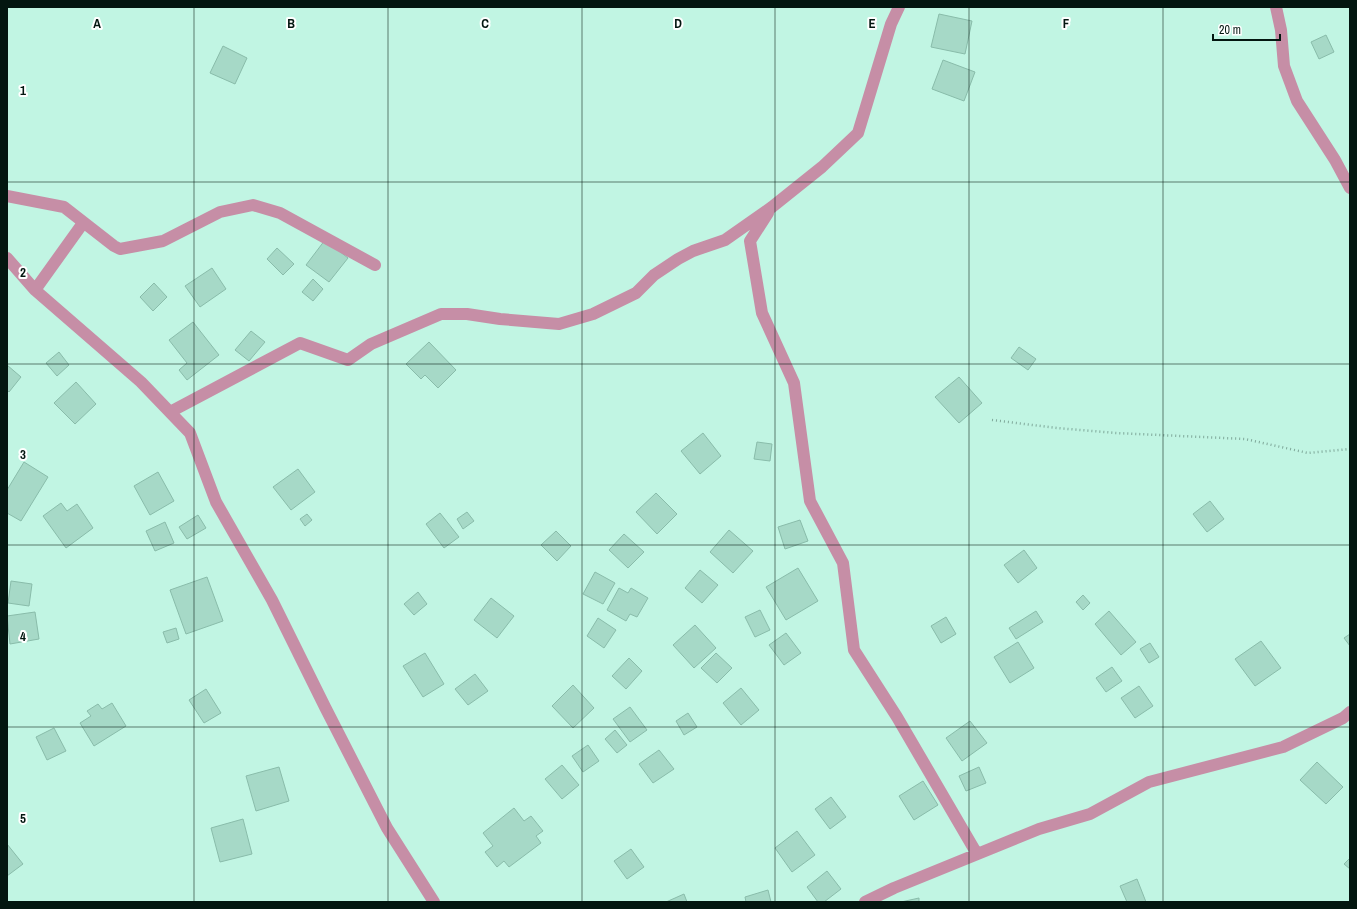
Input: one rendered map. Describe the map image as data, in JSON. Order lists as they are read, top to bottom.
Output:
{
  "scale_bar": "20 m",
  "grid": {
    "columns": [
      "A",
      "B",
      "C",
      "D",
      "E",
      "F"
    ],
    "rows": [
      "1",
      "2",
      "3",
      "4",
      "5"
    ]
  }
}
